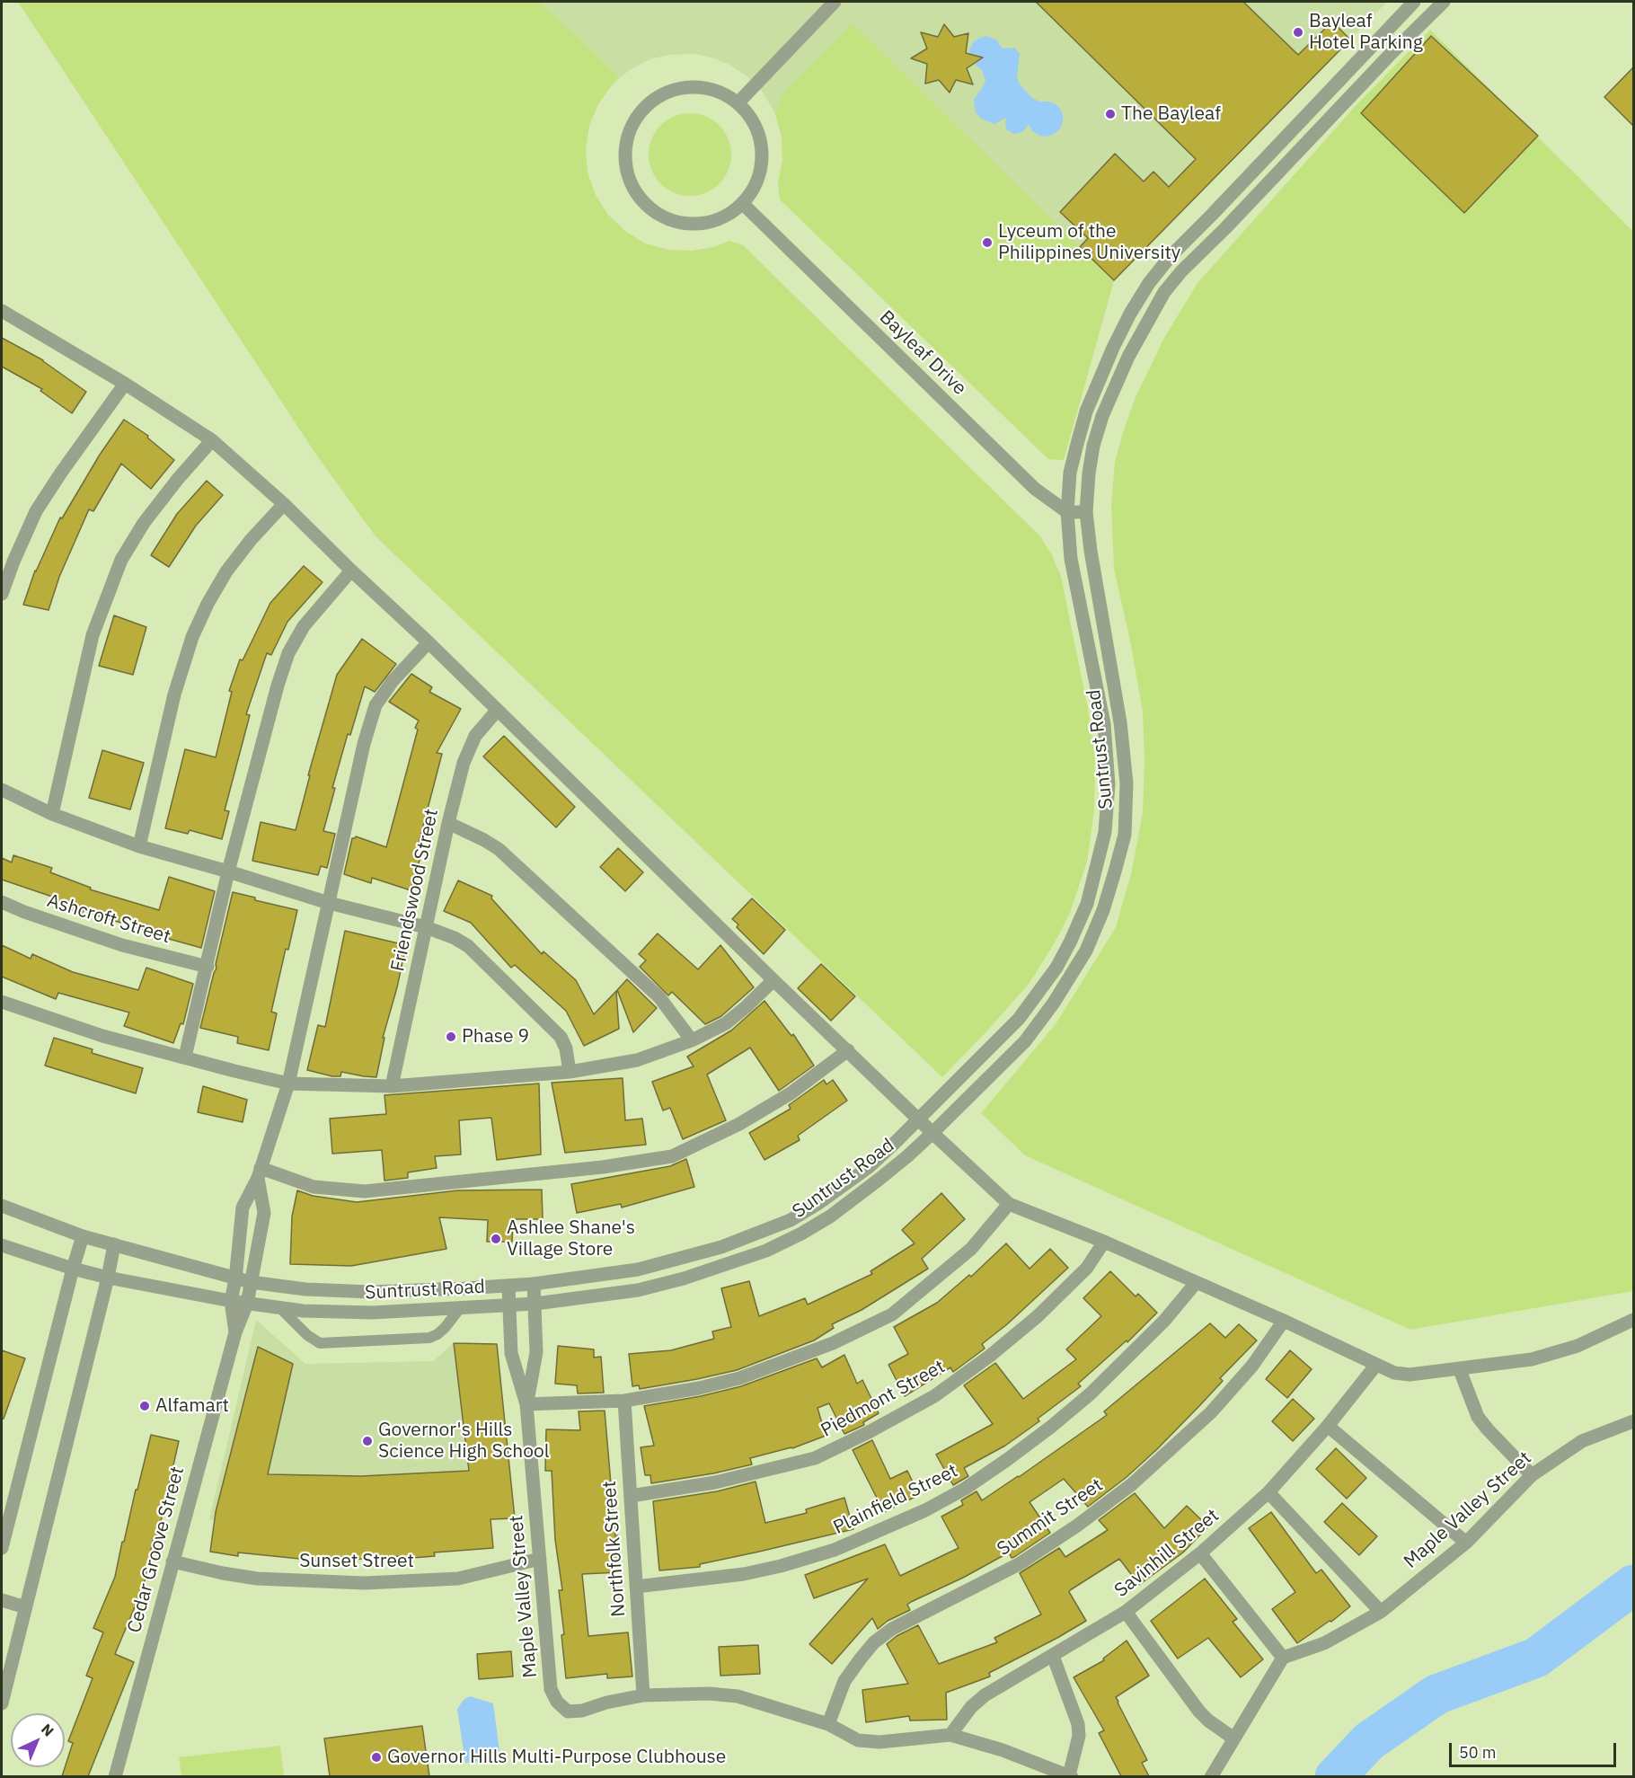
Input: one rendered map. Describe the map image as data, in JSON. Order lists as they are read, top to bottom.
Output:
{
  "streets": {
    "street": [
      "Bayleaf Drive",
      "Suntrust Road",
      "Friendswood Street",
      "Ashcroft Street",
      "Piedmont Street",
      "Plainfield Street",
      "Maple Valley Street",
      "Summit Street",
      "Northfolk Street",
      "Cedar Groove Street",
      "Savinhill Street",
      "Sunset Street"
    ]
  },
  "crossings": [
    ["Bayleaf Drive", "Suntrust Road"],
    ["Suntrust Road", "Cedar Groove Street"],
    ["Piedmont Street", "Northfolk Street"],
    ["Plainfield Street", "Northfolk Street"],
    ["Maple Valley Street", "Summit Street"],
    ["Maple Valley Street", "Northfolk Street"],
    ["Maple Valley Street", "Savinhill Street"],
    ["Maple Valley Street", "Sunset Street"],
    ["Cedar Groove Street", "Sunset Street"]
  ],
  "places": [
    "Bayleaf Hotel Parking",
    "The Bayleaf",
    "Lyceum of the Philippines University",
    "Phase 9",
    "Ashlee Shane's Village Store",
    "Alfamart",
    "Governor's Hills Science High School",
    "Governor Hills Multi-Purpose Clubhouse"
  ],
  "scale_bar": "50 m",
  "north": "top right"
}
